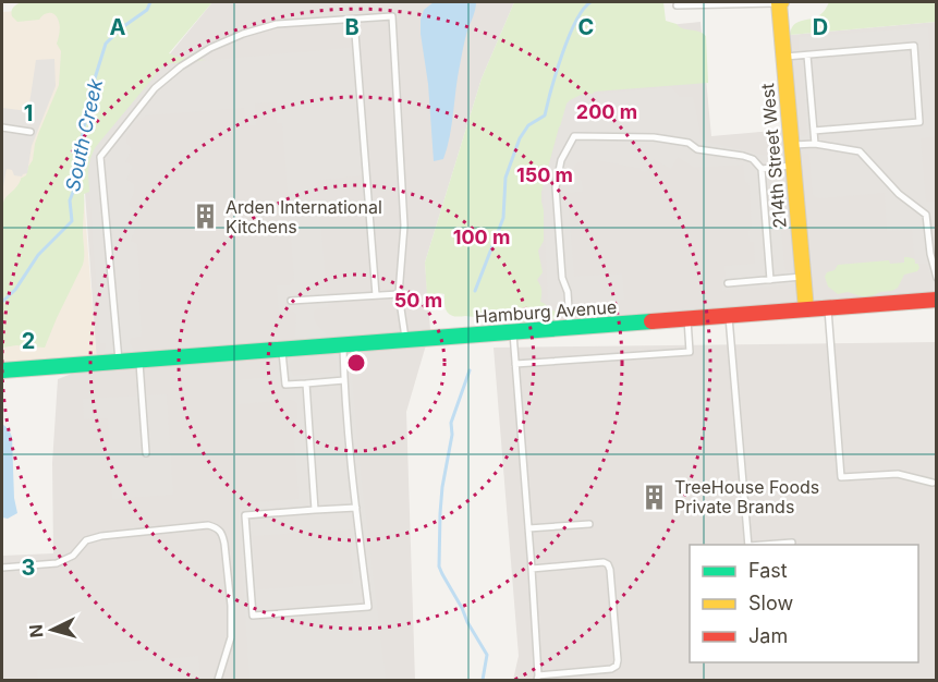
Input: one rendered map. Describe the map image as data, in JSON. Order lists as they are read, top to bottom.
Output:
{
  "streets": {
    "street": ["214th Street West", "Hamburg Avenue"]
  },
  "crossings": [
    ["214th Street West", "Hamburg Avenue"]
  ],
  "water": ["South Creek"],
  "places": {
    "building": ["Arden International Kitchens", "TreeHouse Foods Private Brands"]
  },
  "legend": ["Fast", "Slow", "Jam"],
  "north": "left",
  "grid": {
    "columns": [
      "A",
      "B",
      "C",
      "D"
    ],
    "rows": ["1", "2", "3"]
  },
  "rings": [
    "200 m",
    "150 m",
    "100 m",
    "50 m"
  ]
}
